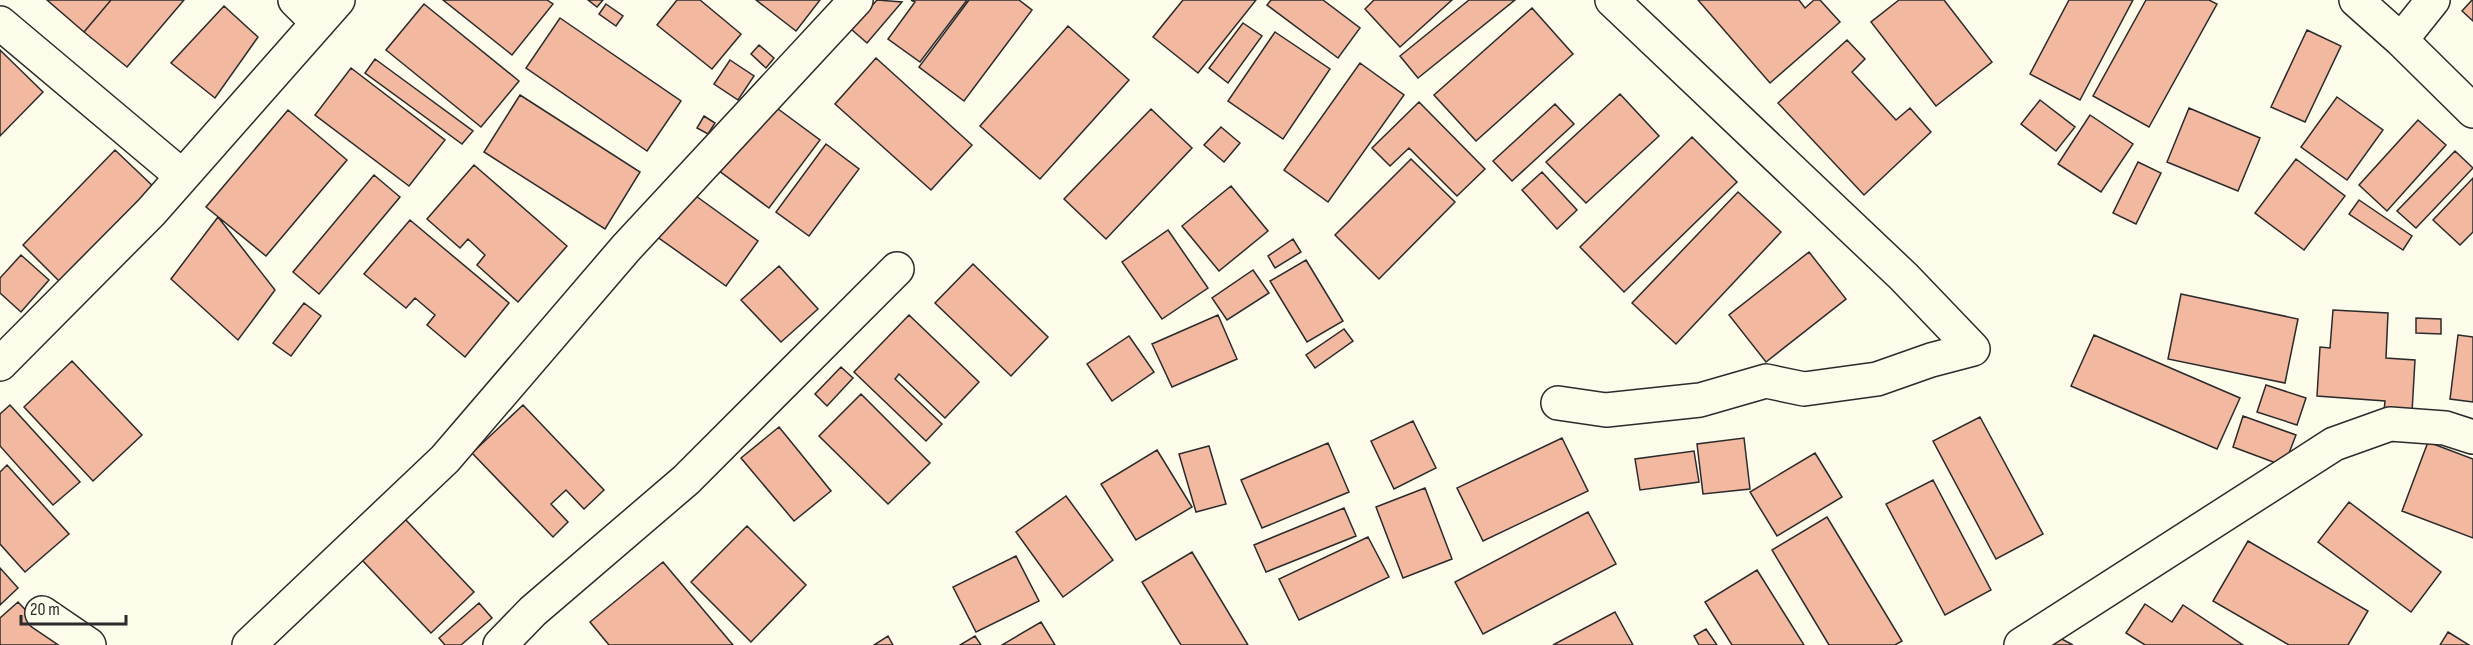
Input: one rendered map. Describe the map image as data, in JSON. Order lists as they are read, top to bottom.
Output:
{
  "scale_bar": "20 m"
}
